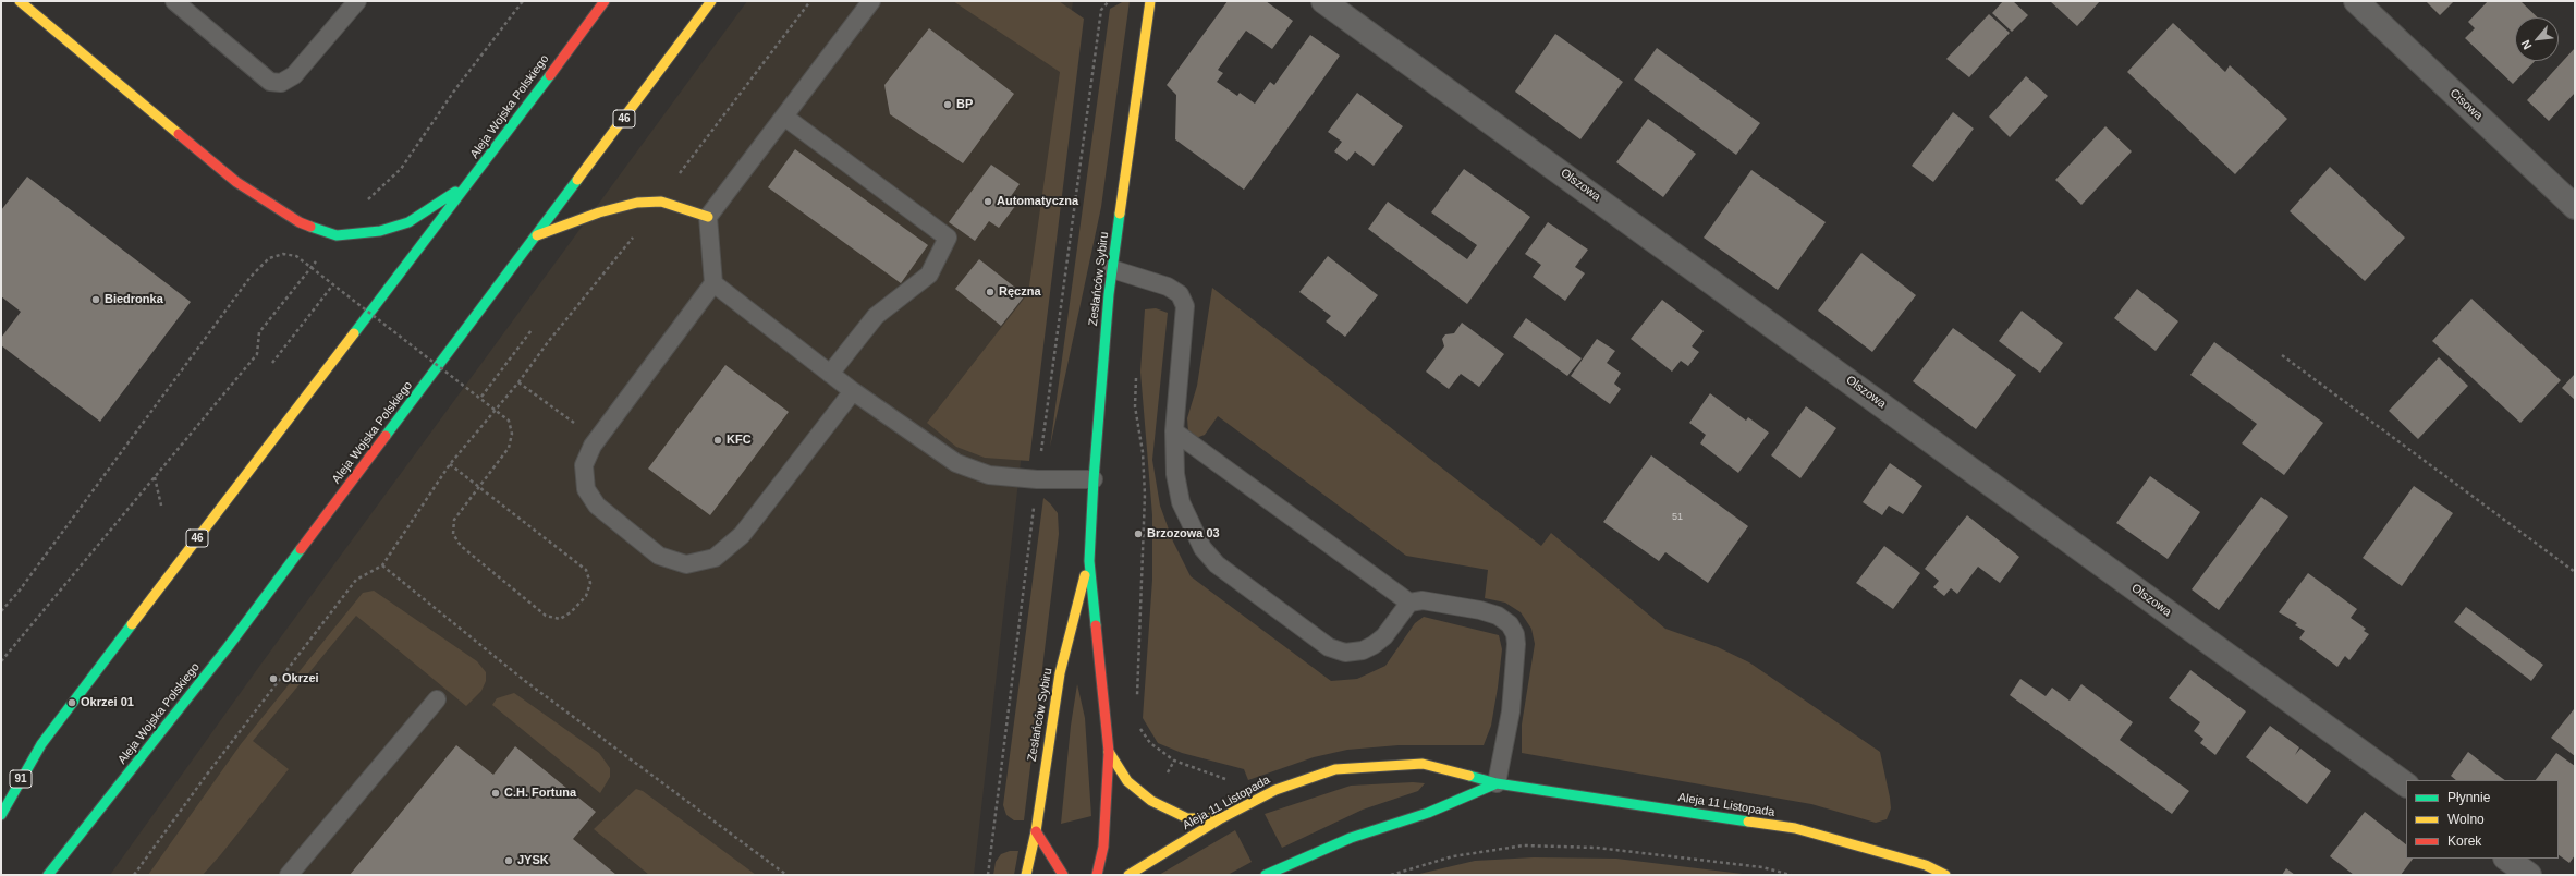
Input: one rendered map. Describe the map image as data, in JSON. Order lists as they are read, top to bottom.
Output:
{
  "streets": {
    "main road": [
      "Aleja Wojska Polskiego",
      "46",
      "Zesłańców Sybiru",
      "91",
      "Aleja 11 Listopada"
    ],
    "street": ["Cisowa", "Olszowa"]
  },
  "crossings": [
    ["Zesłańców Sybiru", "Aleja 11 Listopada"]
  ],
  "places": [
    "BP",
    "Automatyczna",
    "Ręczna",
    "Biedronka",
    "KFC",
    "Brzozowa 03",
    "Okrzei",
    "Okrzei 01",
    "C.H. Fortuna",
    "JYSK"
  ],
  "house_numbers": ["51"],
  "legend": ["Płynnie", "Wolno", "Korek"],
  "north": "bottom left"
}
